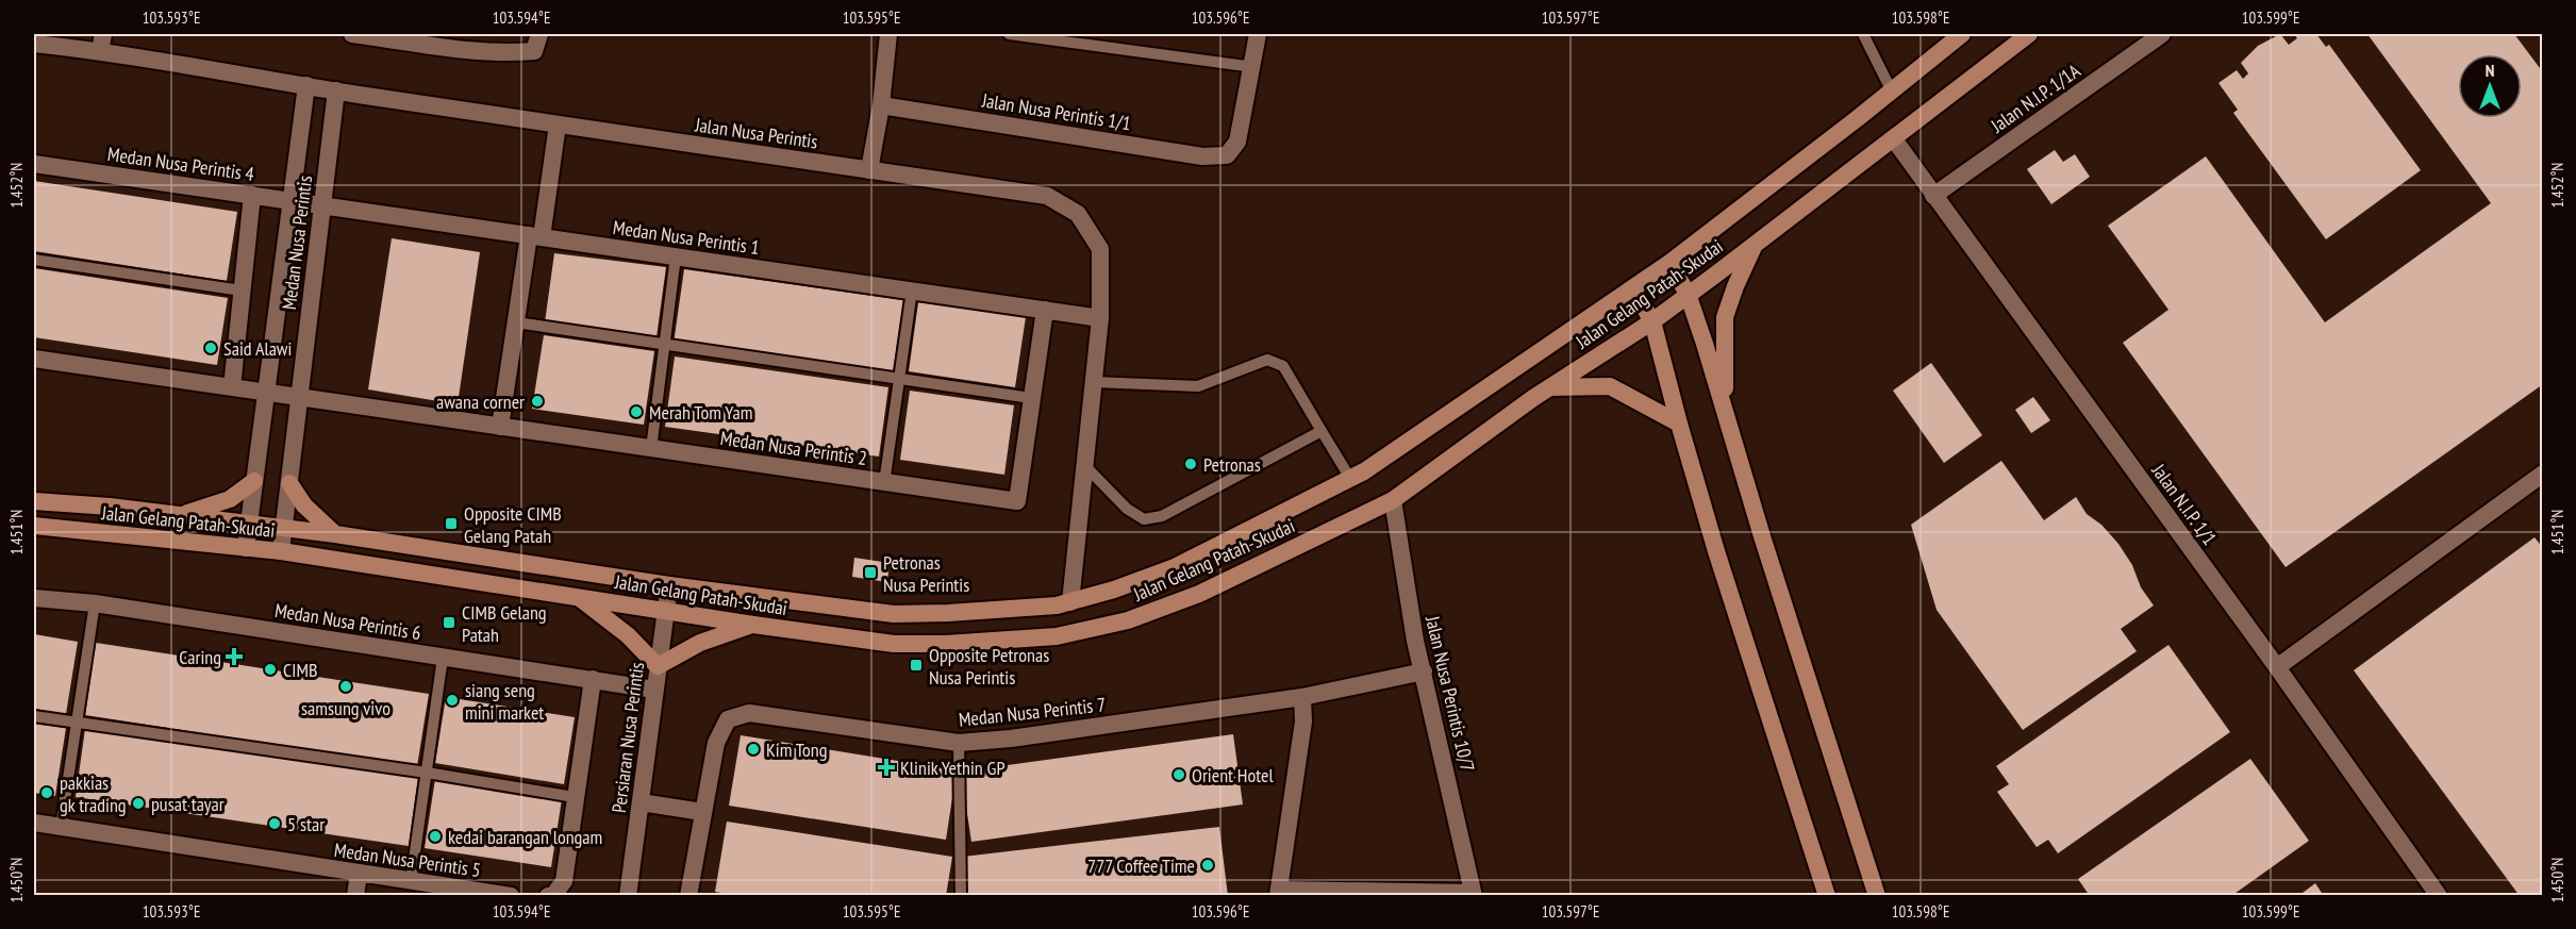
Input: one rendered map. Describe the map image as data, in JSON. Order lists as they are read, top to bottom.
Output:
{
  "streets": {
    "main road": ["Jalan Gelang Patah-Skudai"],
    "street": [
      "Jalan N.I.P. 1/1A",
      "Jalan Nusa Perintis 1/1",
      "Jalan Nusa Perintis",
      "Medan Nusa Perintis 4",
      "Medan Nusa Perintis 1",
      "Medan Nusa Perintis",
      "Medan Nusa Perintis 2",
      "Jalan N.I.P. 1/1",
      "Medan Nusa Perintis 6",
      "Jalan Nusa Perintis 10/7",
      "Medan Nusa Perintis 7",
      "Persiaran Nusa Perintis",
      "Medan Nusa Perintis 5"
    ]
  },
  "crossings": [
    ["Jalan N.I.P. 1/1A", "Jalan N.I.P. 1/1"],
    ["Jalan Nusa Perintis", "Medan Nusa Perintis 1"],
    ["Jalan Nusa Perintis", "Medan Nusa Perintis"],
    ["Jalan Nusa Perintis", "Jalan Gelang Patah-Skudai"],
    ["Medan Nusa Perintis 4", "Medan Nusa Perintis 1"],
    ["Medan Nusa Perintis 4", "Medan Nusa Perintis"],
    ["Medan Nusa Perintis 1", "Medan Nusa Perintis"],
    ["Medan Nusa Perintis", "Jalan Gelang Patah-Skudai"],
    ["Medan Nusa Perintis", "Medan Nusa Perintis 2"],
    ["Jalan Gelang Patah-Skudai", "Jalan N.I.P. 1/1"],
    ["Jalan Gelang Patah-Skudai", "Jalan Nusa Perintis 10/7"],
    ["Jalan Gelang Patah-Skudai", "Persiaran Nusa Perintis"],
    ["Medan Nusa Perintis 6", "Persiaran Nusa Perintis"]
  ],
  "places": {
    "other": [
      "Said Alawi",
      "awana corner",
      "Merah Tom Yam",
      "Petronas",
      "CIMB",
      "samsung vivo",
      "siang seng mini market",
      "Kim Tong",
      "Orient Hotel",
      "pakkias gk trading",
      "pusat tayar",
      "5 star",
      "kedai barangan longam",
      "777 Coffee Time"
    ],
    "transit": [
      "Opposite CIMB Gelang Patah",
      "Petronas Nusa Perintis",
      "CIMB Gelang Patah",
      "Opposite Petronas Nusa Perintis"
    ],
    "health": ["Caring", "Klinik Yethin GP"]
  },
  "north": "top",
  "coordinates": [
    "103.593°E",
    "103.594°E",
    "103.595°E",
    "103.596°E",
    "103.597°E",
    "103.598°E",
    "103.599°E",
    "1.452°N",
    "1.451°N",
    "1.450°N"
  ]
}
